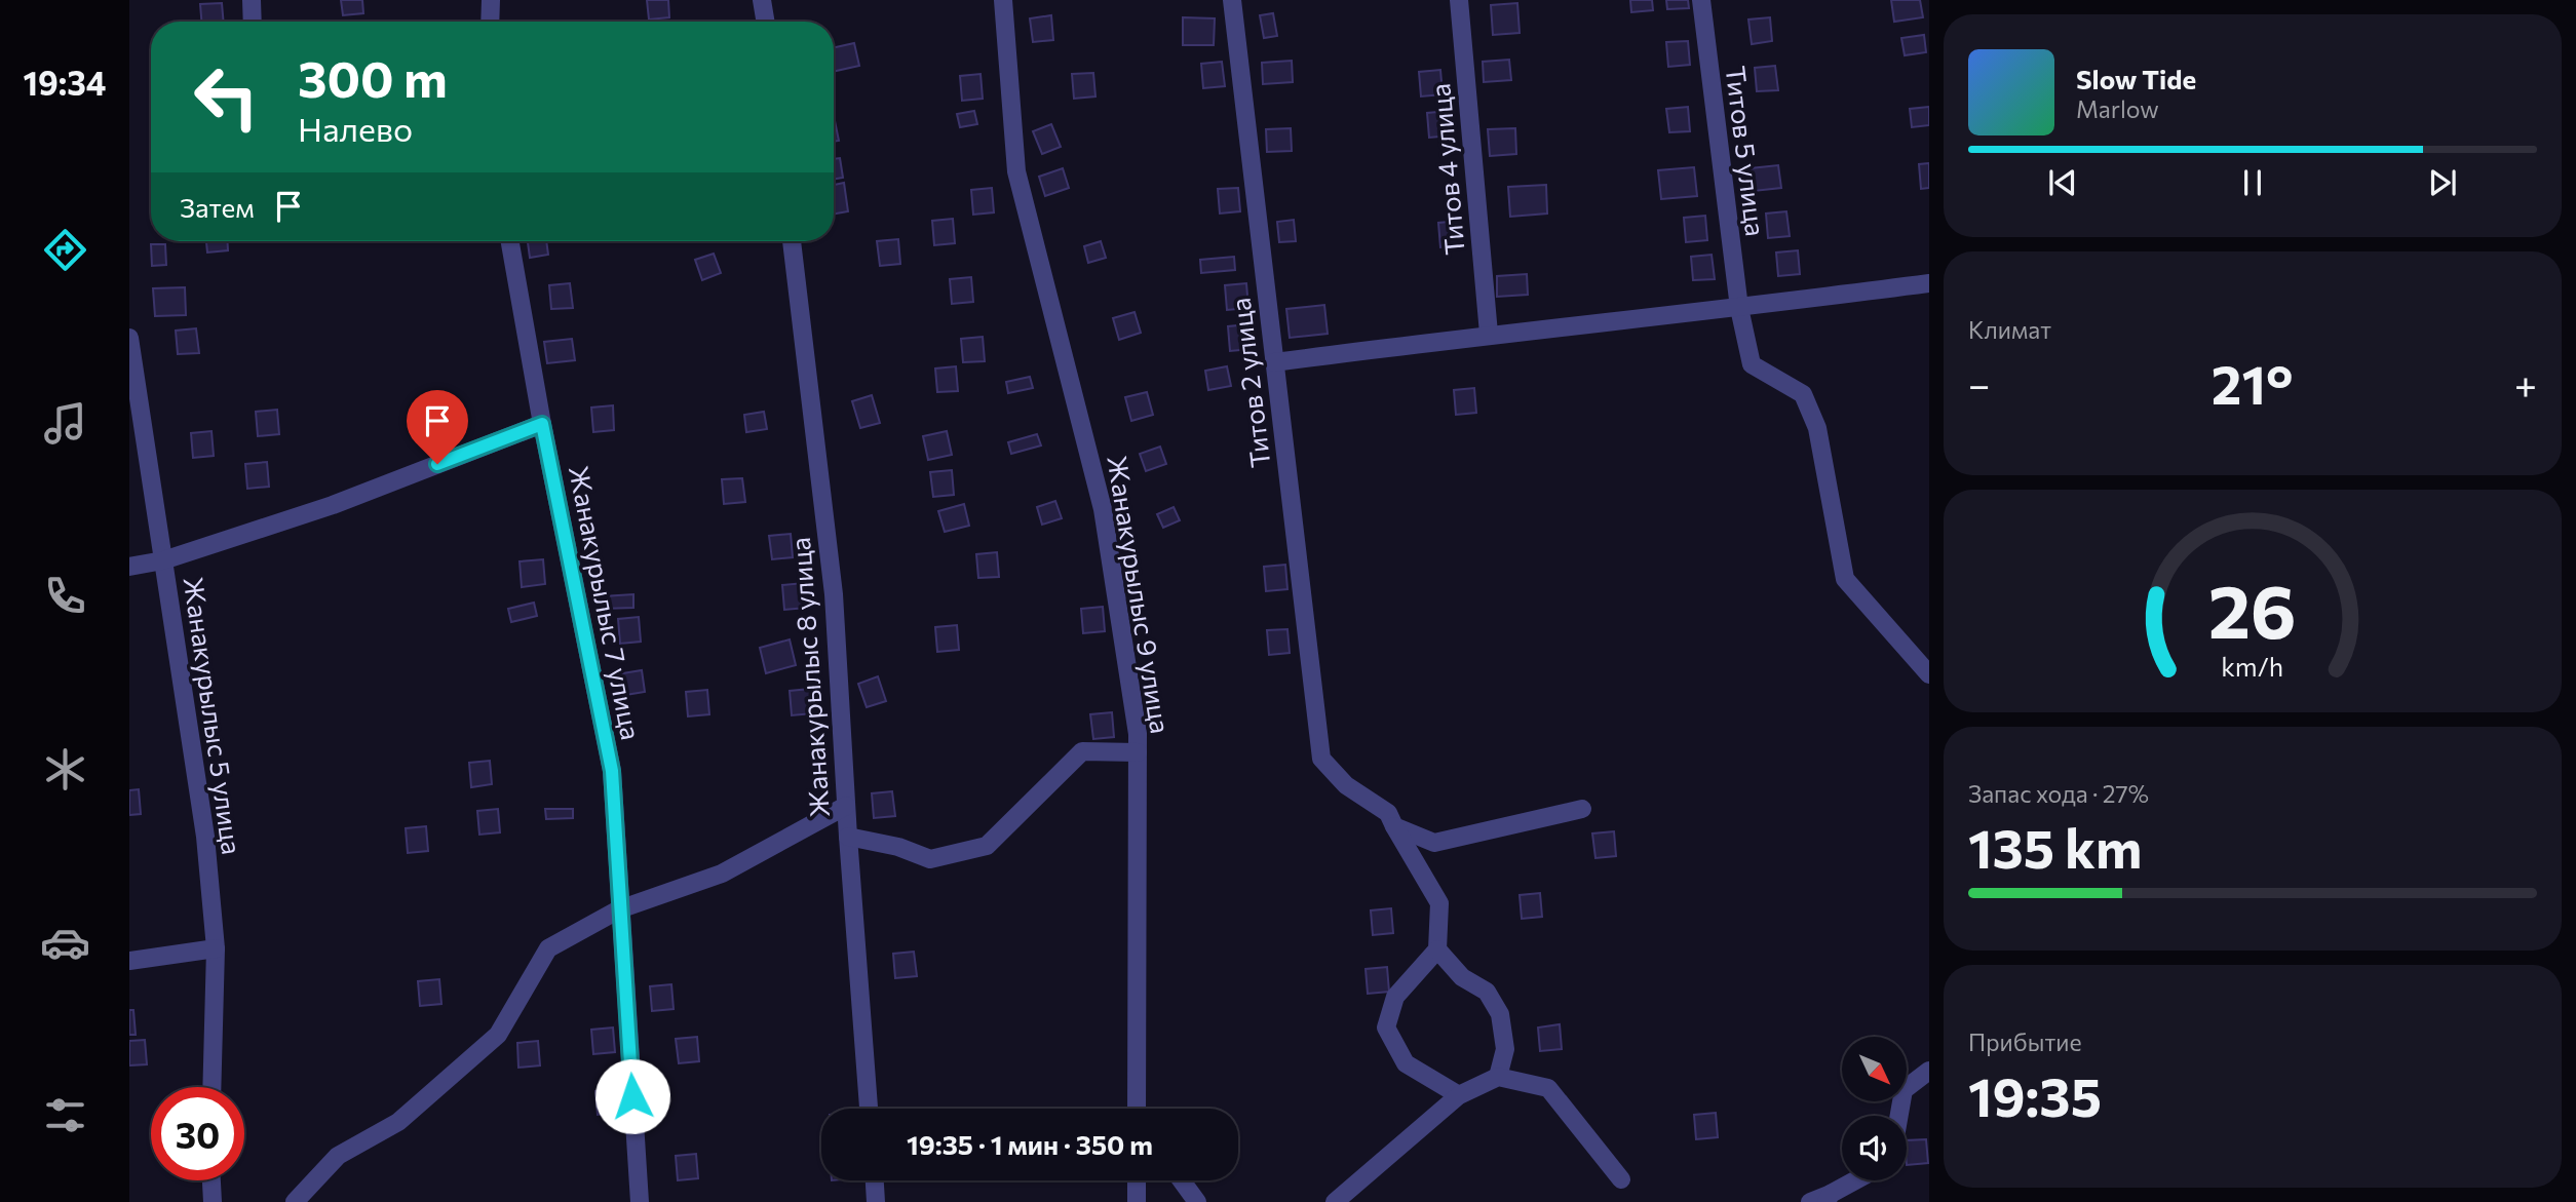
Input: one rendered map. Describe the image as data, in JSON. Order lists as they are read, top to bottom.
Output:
{
  "streets": {
    "street": [
      "Титов 5 улица",
      "Титов 4 улица",
      "Титов 2 улица",
      "Жанакурылыс 9 улица",
      "Жанакурылыс 7 улица",
      "Жанакурылыс 8 улица",
      "Жанакурылыс 5 улица"
    ]
  },
  "north": "bottom right",
  "page": {
    "tabs": "19:34",
    "turn": ["300 m", "Налево"],
    "song": ["Slow Tide", "Marlow"],
    "then": "Затем",
    "tile": [
      "Климат",
      ["Запас хода · 27%", "135 km"],
      ["Прибытие", "19:35"]
    ],
    "heat": ["−", "21°", "+"],
    "limit": "30",
    "trip": "19:35 · 1 мин · 350 m",
    "gauge": ["26", "km/h"]
  }
}
